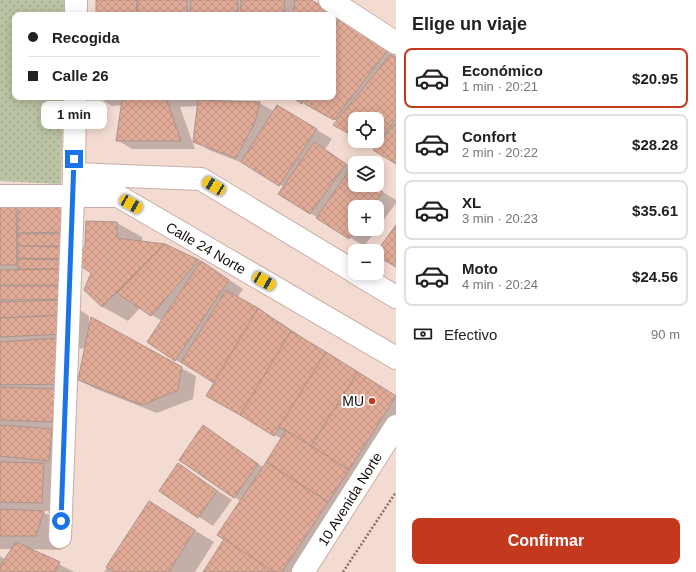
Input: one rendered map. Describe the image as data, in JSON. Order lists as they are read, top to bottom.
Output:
{
  "streets": {
    "street": ["Calle 24 Norte", "10 Avenida Norte"]
  },
  "places": ["MU"],
  "page": {
    "heading": "Elige un viaje",
    "banner": ["Recogida", "Calle 26"],
    "list": [
      {
        "name": "Económico",
        "note": "1 min · 20:21",
        "value": "$20.95"
      },
      {
        "name": "Confort",
        "note": "2 min · 20:22",
        "value": "$28.28"
      },
      {
        "name": "XL",
        "note": "3 min · 20:23",
        "value": "$35.61"
      },
      {
        "name": "Moto",
        "note": "4 min · 20:24",
        "value": "$24.56"
      }
    ],
    "bubble": "1 min",
    "map_buttons": ["+", "−"],
    "pay": ["Efectivo", "90 m"],
    "buttons": "Confirmar"
  }
}
